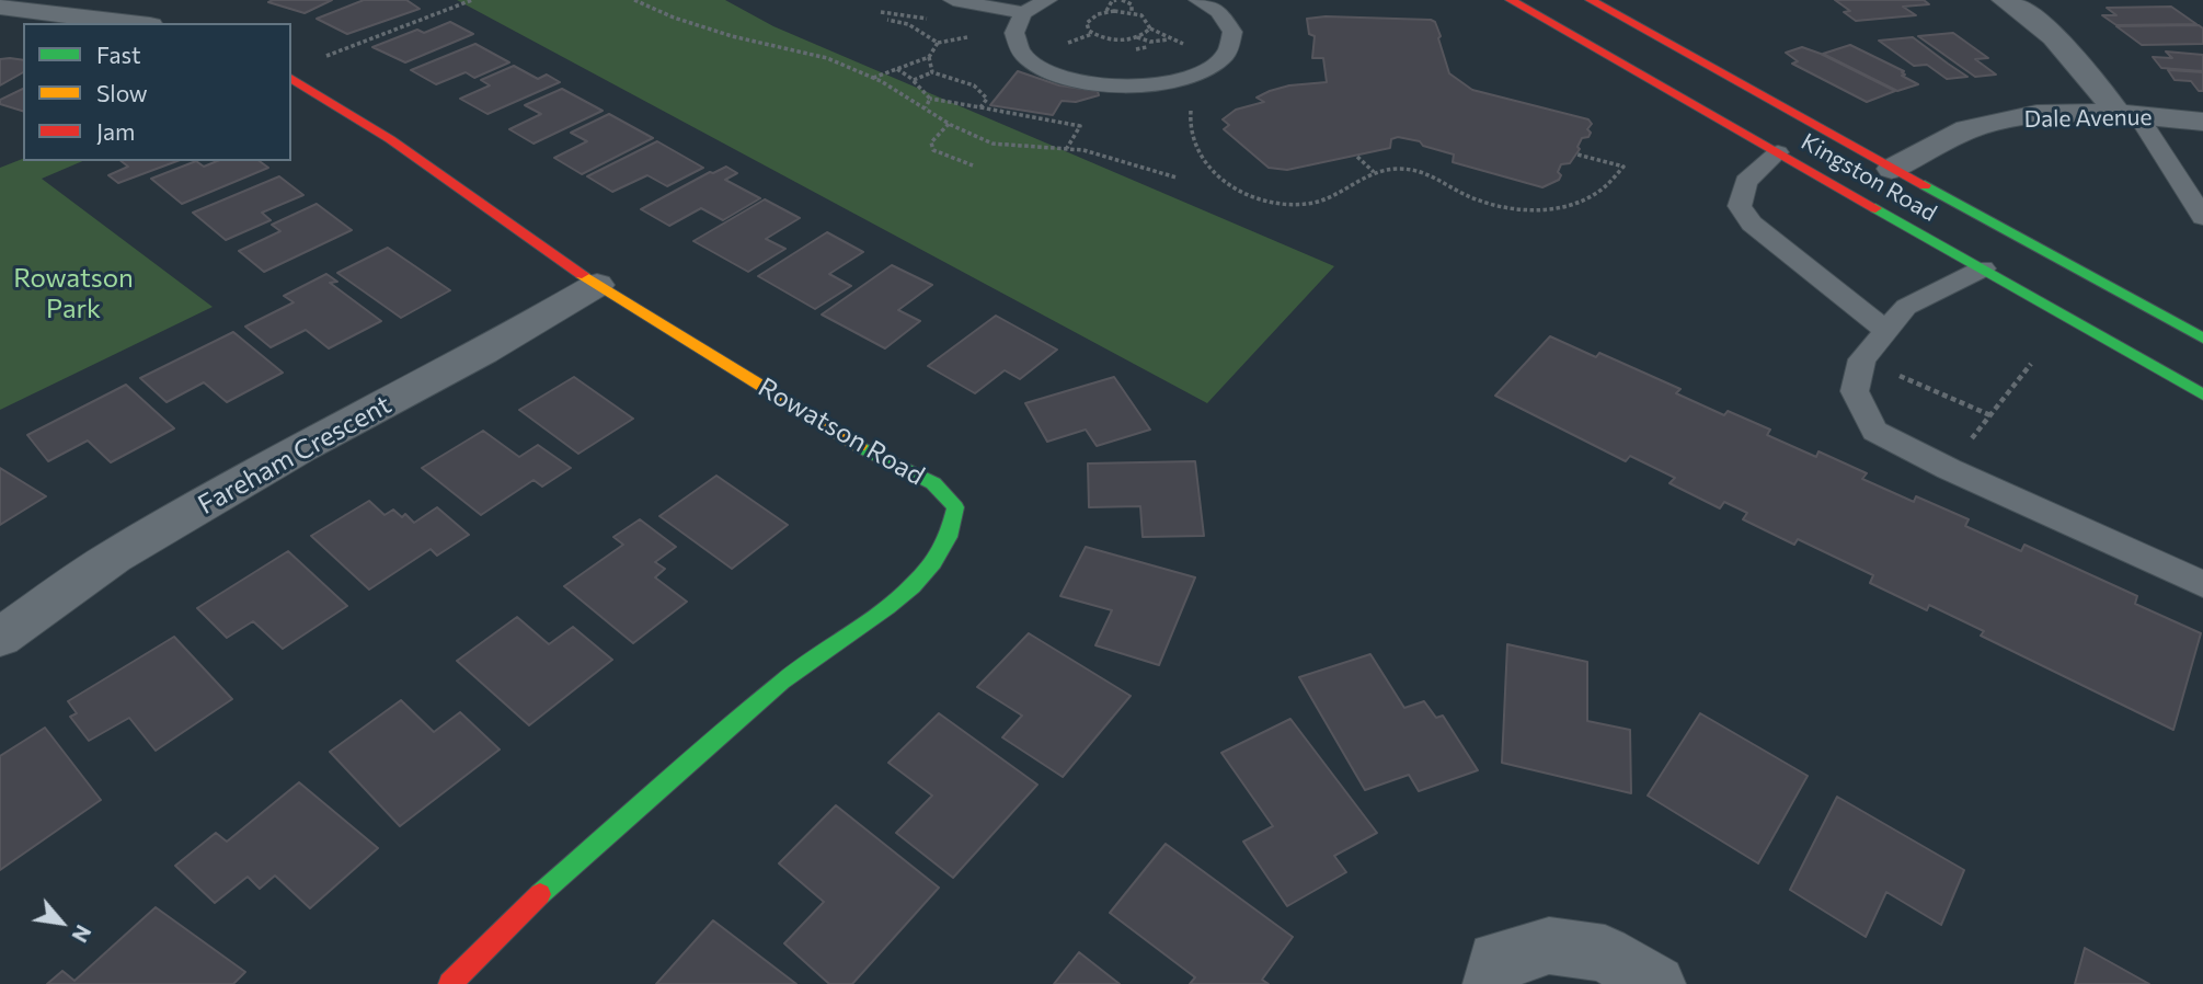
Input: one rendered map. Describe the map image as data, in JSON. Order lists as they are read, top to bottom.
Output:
{
  "streets": {
    "main road": ["Kingston Road", "Rowatson Road"],
    "street": ["Dale Avenue", "Fareham Crescent"]
  },
  "crossings": [
    ["Dale Avenue", "Kingston Road"],
    ["Rowatson Road", "Fareham Crescent"]
  ],
  "parks": ["Rowatson Park"],
  "legend": ["Fast", "Slow", "Jam"],
  "north": "bottom right"
}
